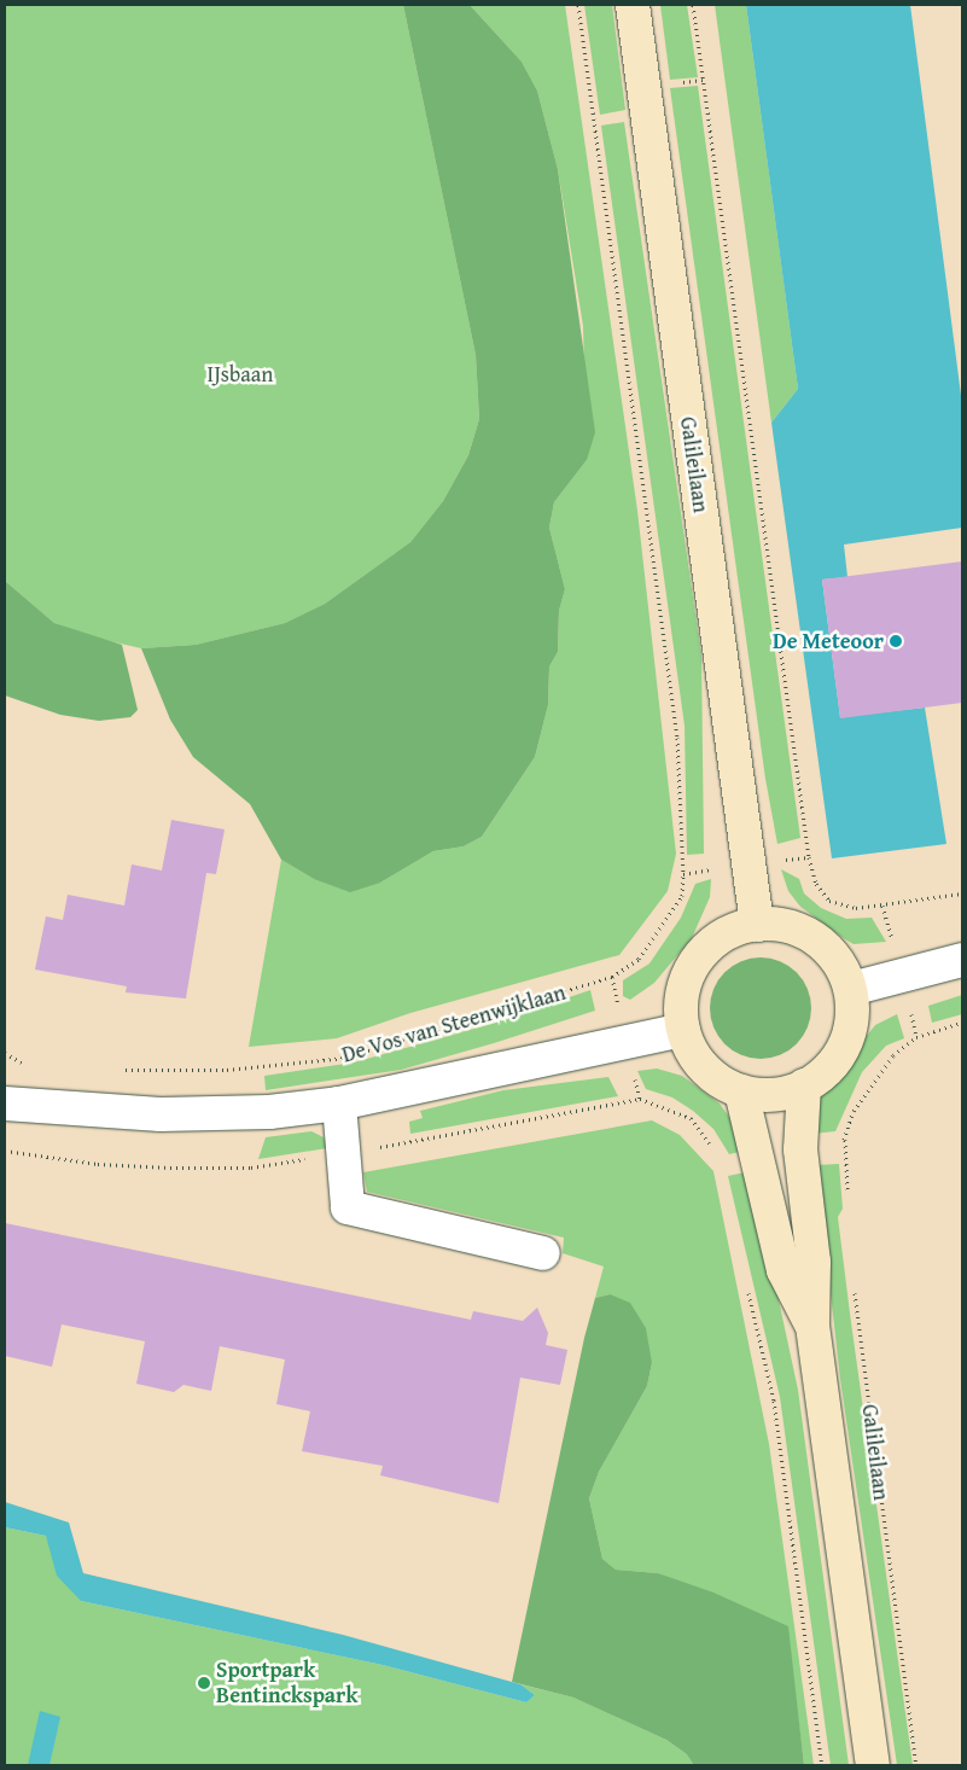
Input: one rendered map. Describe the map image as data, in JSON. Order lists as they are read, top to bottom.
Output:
{
  "streets": {
    "main road": ["Galileilaan"],
    "path": ["De Vos van Steenwijklaan"]
  },
  "parks": ["IJsbaan"],
  "places": ["De Meteoor", "Sportpark Bentinckspark"]
}
